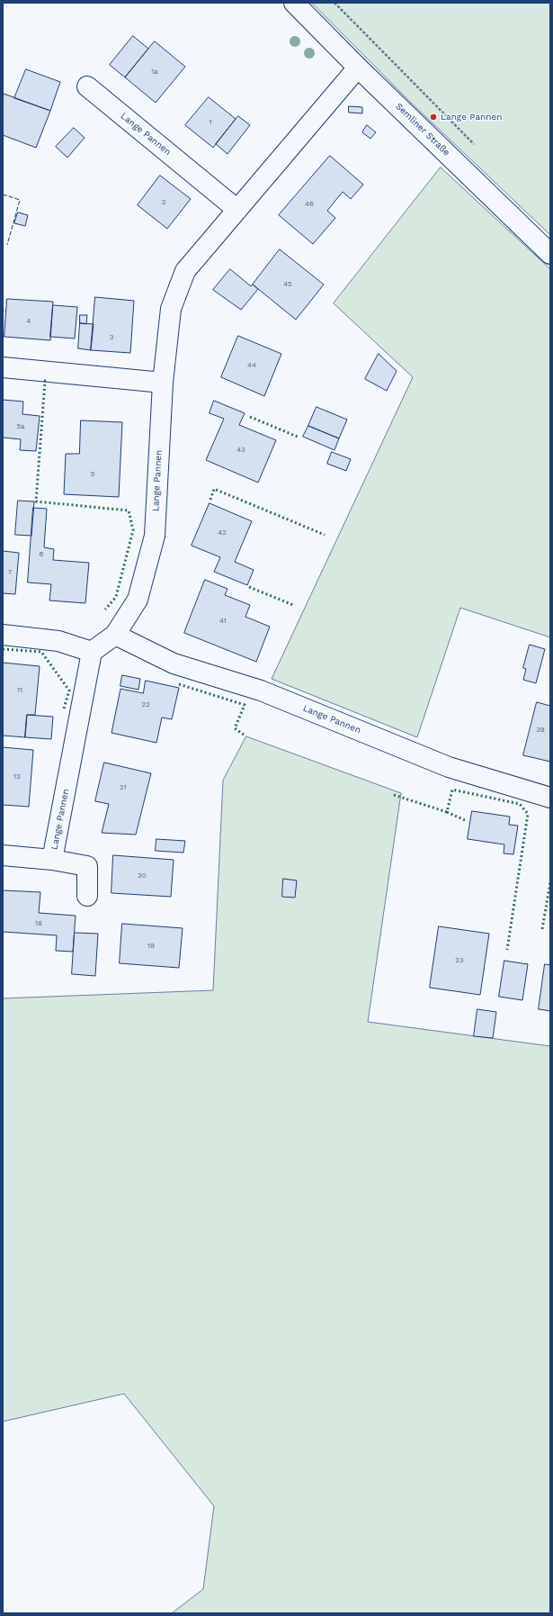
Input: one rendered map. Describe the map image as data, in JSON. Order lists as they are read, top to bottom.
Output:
{
  "streets": {
    "street": ["Semliner Straße", "Lange Pannen"]
  },
  "crossings": [
    ["Semliner Straße", "Lange Pannen"]
  ],
  "places": ["Lange Pannen"],
  "house_numbers": [
    "1a",
    "1",
    "2",
    "46",
    "45",
    "4",
    "3",
    "44",
    "5a",
    "43",
    "5",
    "42",
    "6",
    "7",
    "41",
    "11",
    "22",
    "39",
    "12",
    "21",
    "20",
    "18",
    "19",
    "23"
  ]
}
